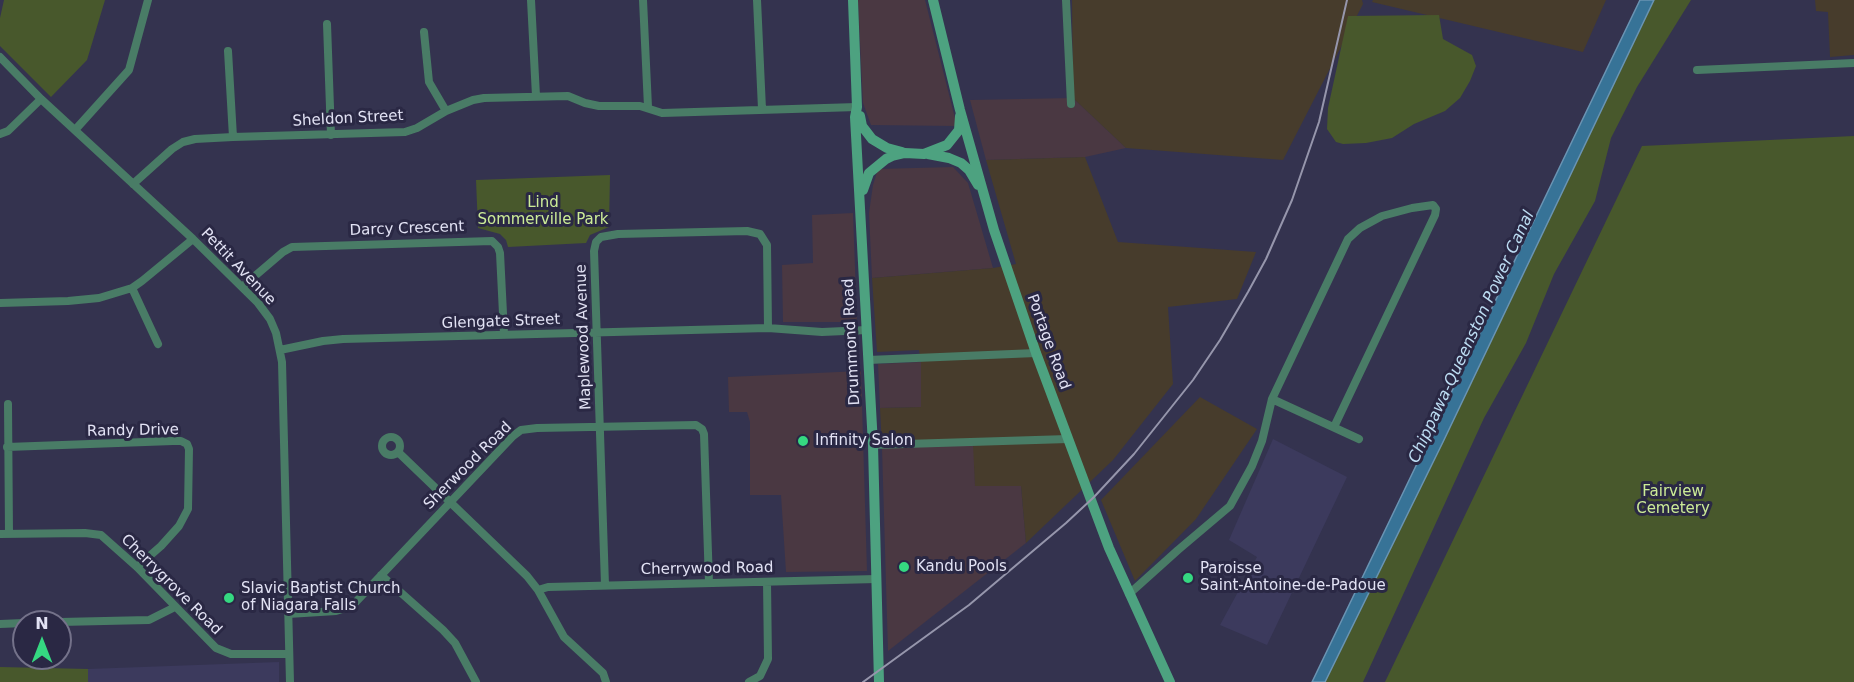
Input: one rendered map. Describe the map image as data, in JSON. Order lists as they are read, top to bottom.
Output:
{
  "streets": {
    "main road": ["Drummond Road", "Portage Road"],
    "street": [
      "Sheldon Street",
      "Darcy Crescent",
      "Pettit Avenue",
      "Glengate Street",
      "Maplewood Avenue",
      "Randy Drive",
      "Sherwood Road",
      "Cherrywood Road",
      "Cherrygrove Road"
    ]
  },
  "crossings": [
    ["Sheldon Street", "Pettit Avenue"],
    ["Sheldon Street", "Drummond Road"],
    ["Darcy Crescent", "Pettit Avenue"],
    ["Darcy Crescent", "Glengate Street"],
    ["Pettit Avenue", "Glengate Street"],
    ["Pettit Avenue", "Sherwood Road"],
    ["Pettit Avenue", "Cherrygrove Road"],
    ["Glengate Street", "Maplewood Avenue"],
    ["Glengate Street", "Drummond Road"],
    ["Maplewood Avenue", "Sherwood Road"],
    ["Maplewood Avenue", "Cherrywood Road"],
    ["Drummond Road", "Cherrywood Road"],
    ["Randy Drive", "Cherrygrove Road"],
    ["Sherwood Road", "Cherrywood Road"]
  ],
  "water": ["Chippawa-Queenston Power Canal"],
  "parks": ["Lind Sommerville Park", "Fairview Cemetery"],
  "places": [
    "Infinity Salon",
    "Kandu Pools",
    "Paroisse Saint-Antoine-de-Padoue",
    "Slavic Baptist Church of Niagara Falls"
  ],
  "north": "top"
}
